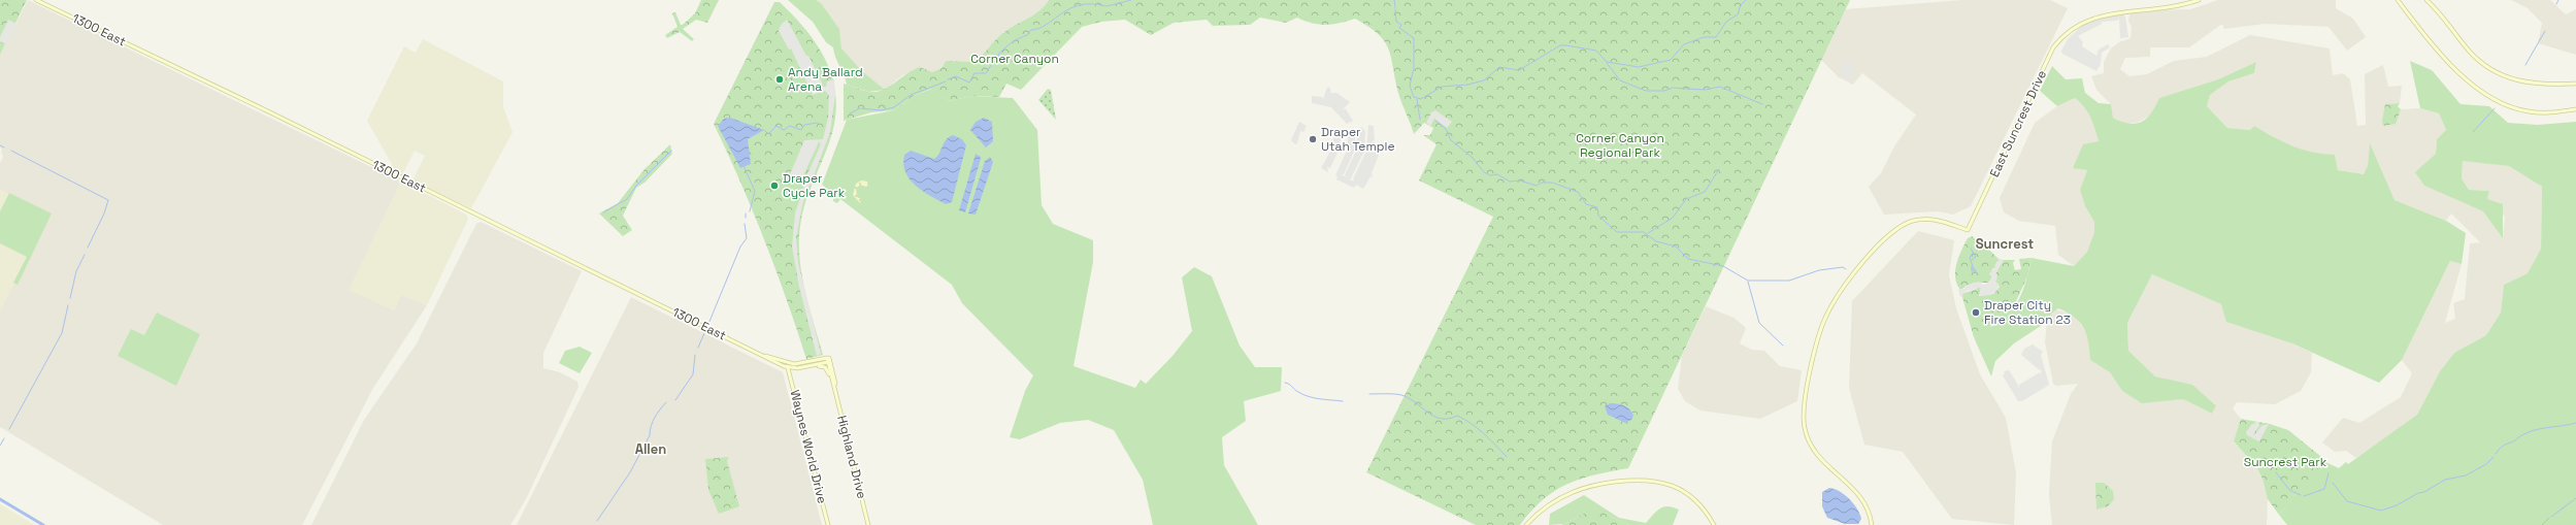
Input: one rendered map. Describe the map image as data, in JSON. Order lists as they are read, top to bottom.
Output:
{
  "streets": {
    "main road": [
      "1300 East",
      "East Suncrest Drive",
      "Waynes World Drive",
      "Highland Drive"
    ]
  },
  "crossings": [
    ["1300 East", "Waynes World Drive"],
    ["1300 East", "Highland Drive"]
  ],
  "districts": ["Suncrest", "Allen"],
  "parks": ["Corner Canyon", "Corner Canyon Regional Park", "Suncrest Park"],
  "places": [
    "Andy Ballard Arena",
    "Draper Utah Temple",
    "Draper Cycle Park",
    "Draper City Fire Station 23"
  ]
}
